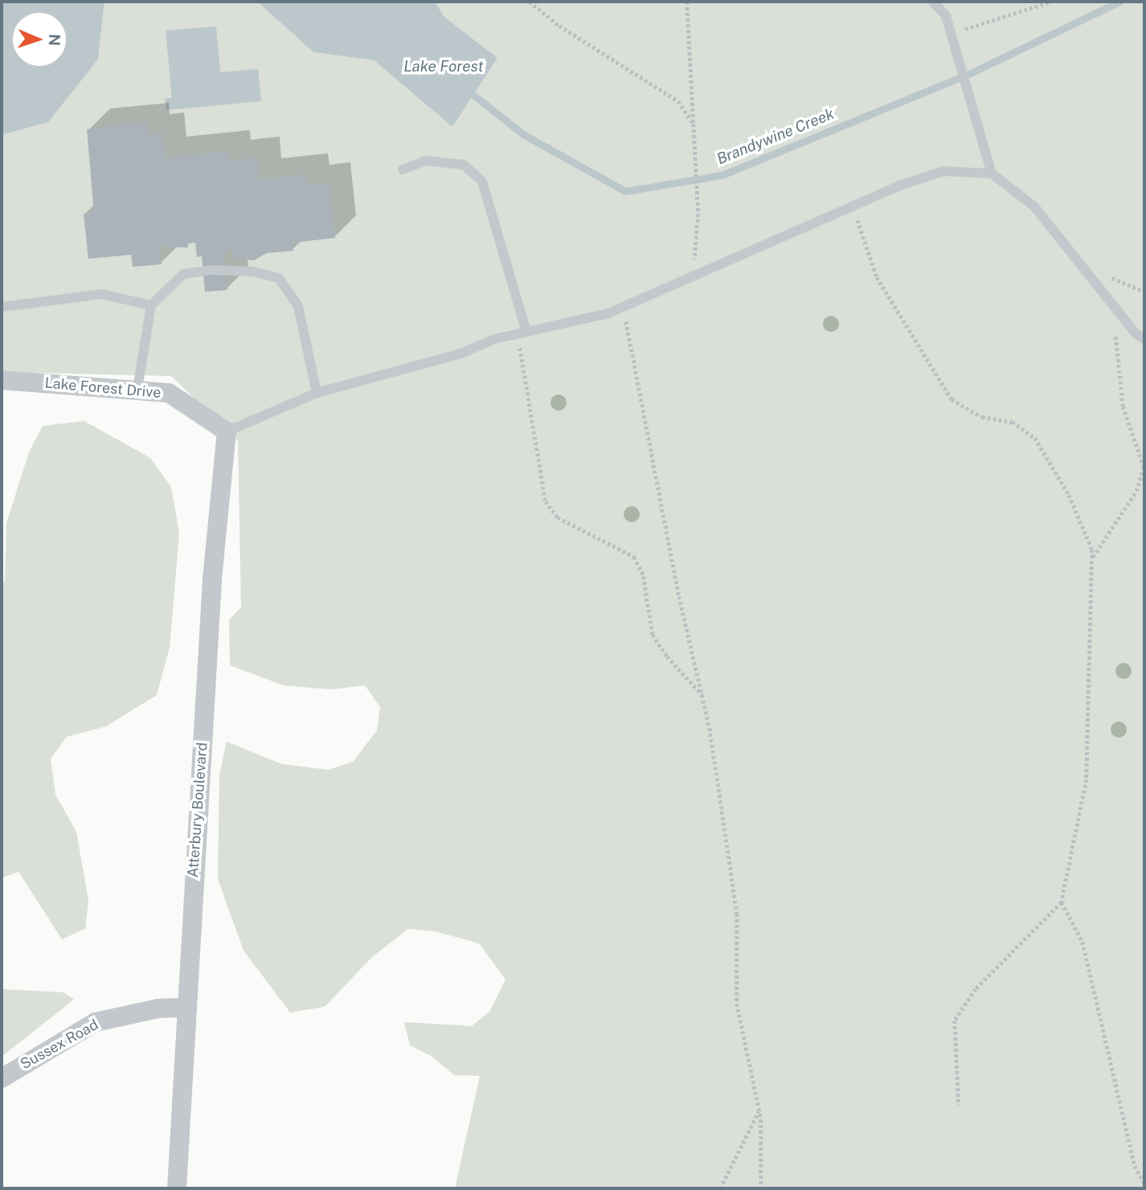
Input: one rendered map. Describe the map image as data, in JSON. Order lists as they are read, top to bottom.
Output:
{
  "streets": {
    "street": ["Lake Forest Drive", "Atterbury Boulevard", "Sussex Road"]
  },
  "crossings": [
    ["Lake Forest Drive", "Atterbury Boulevard"],
    ["Atterbury Boulevard", "Sussex Road"]
  ],
  "water": ["Lake Forest", "Brandywine Creek"],
  "north": "right"
}
